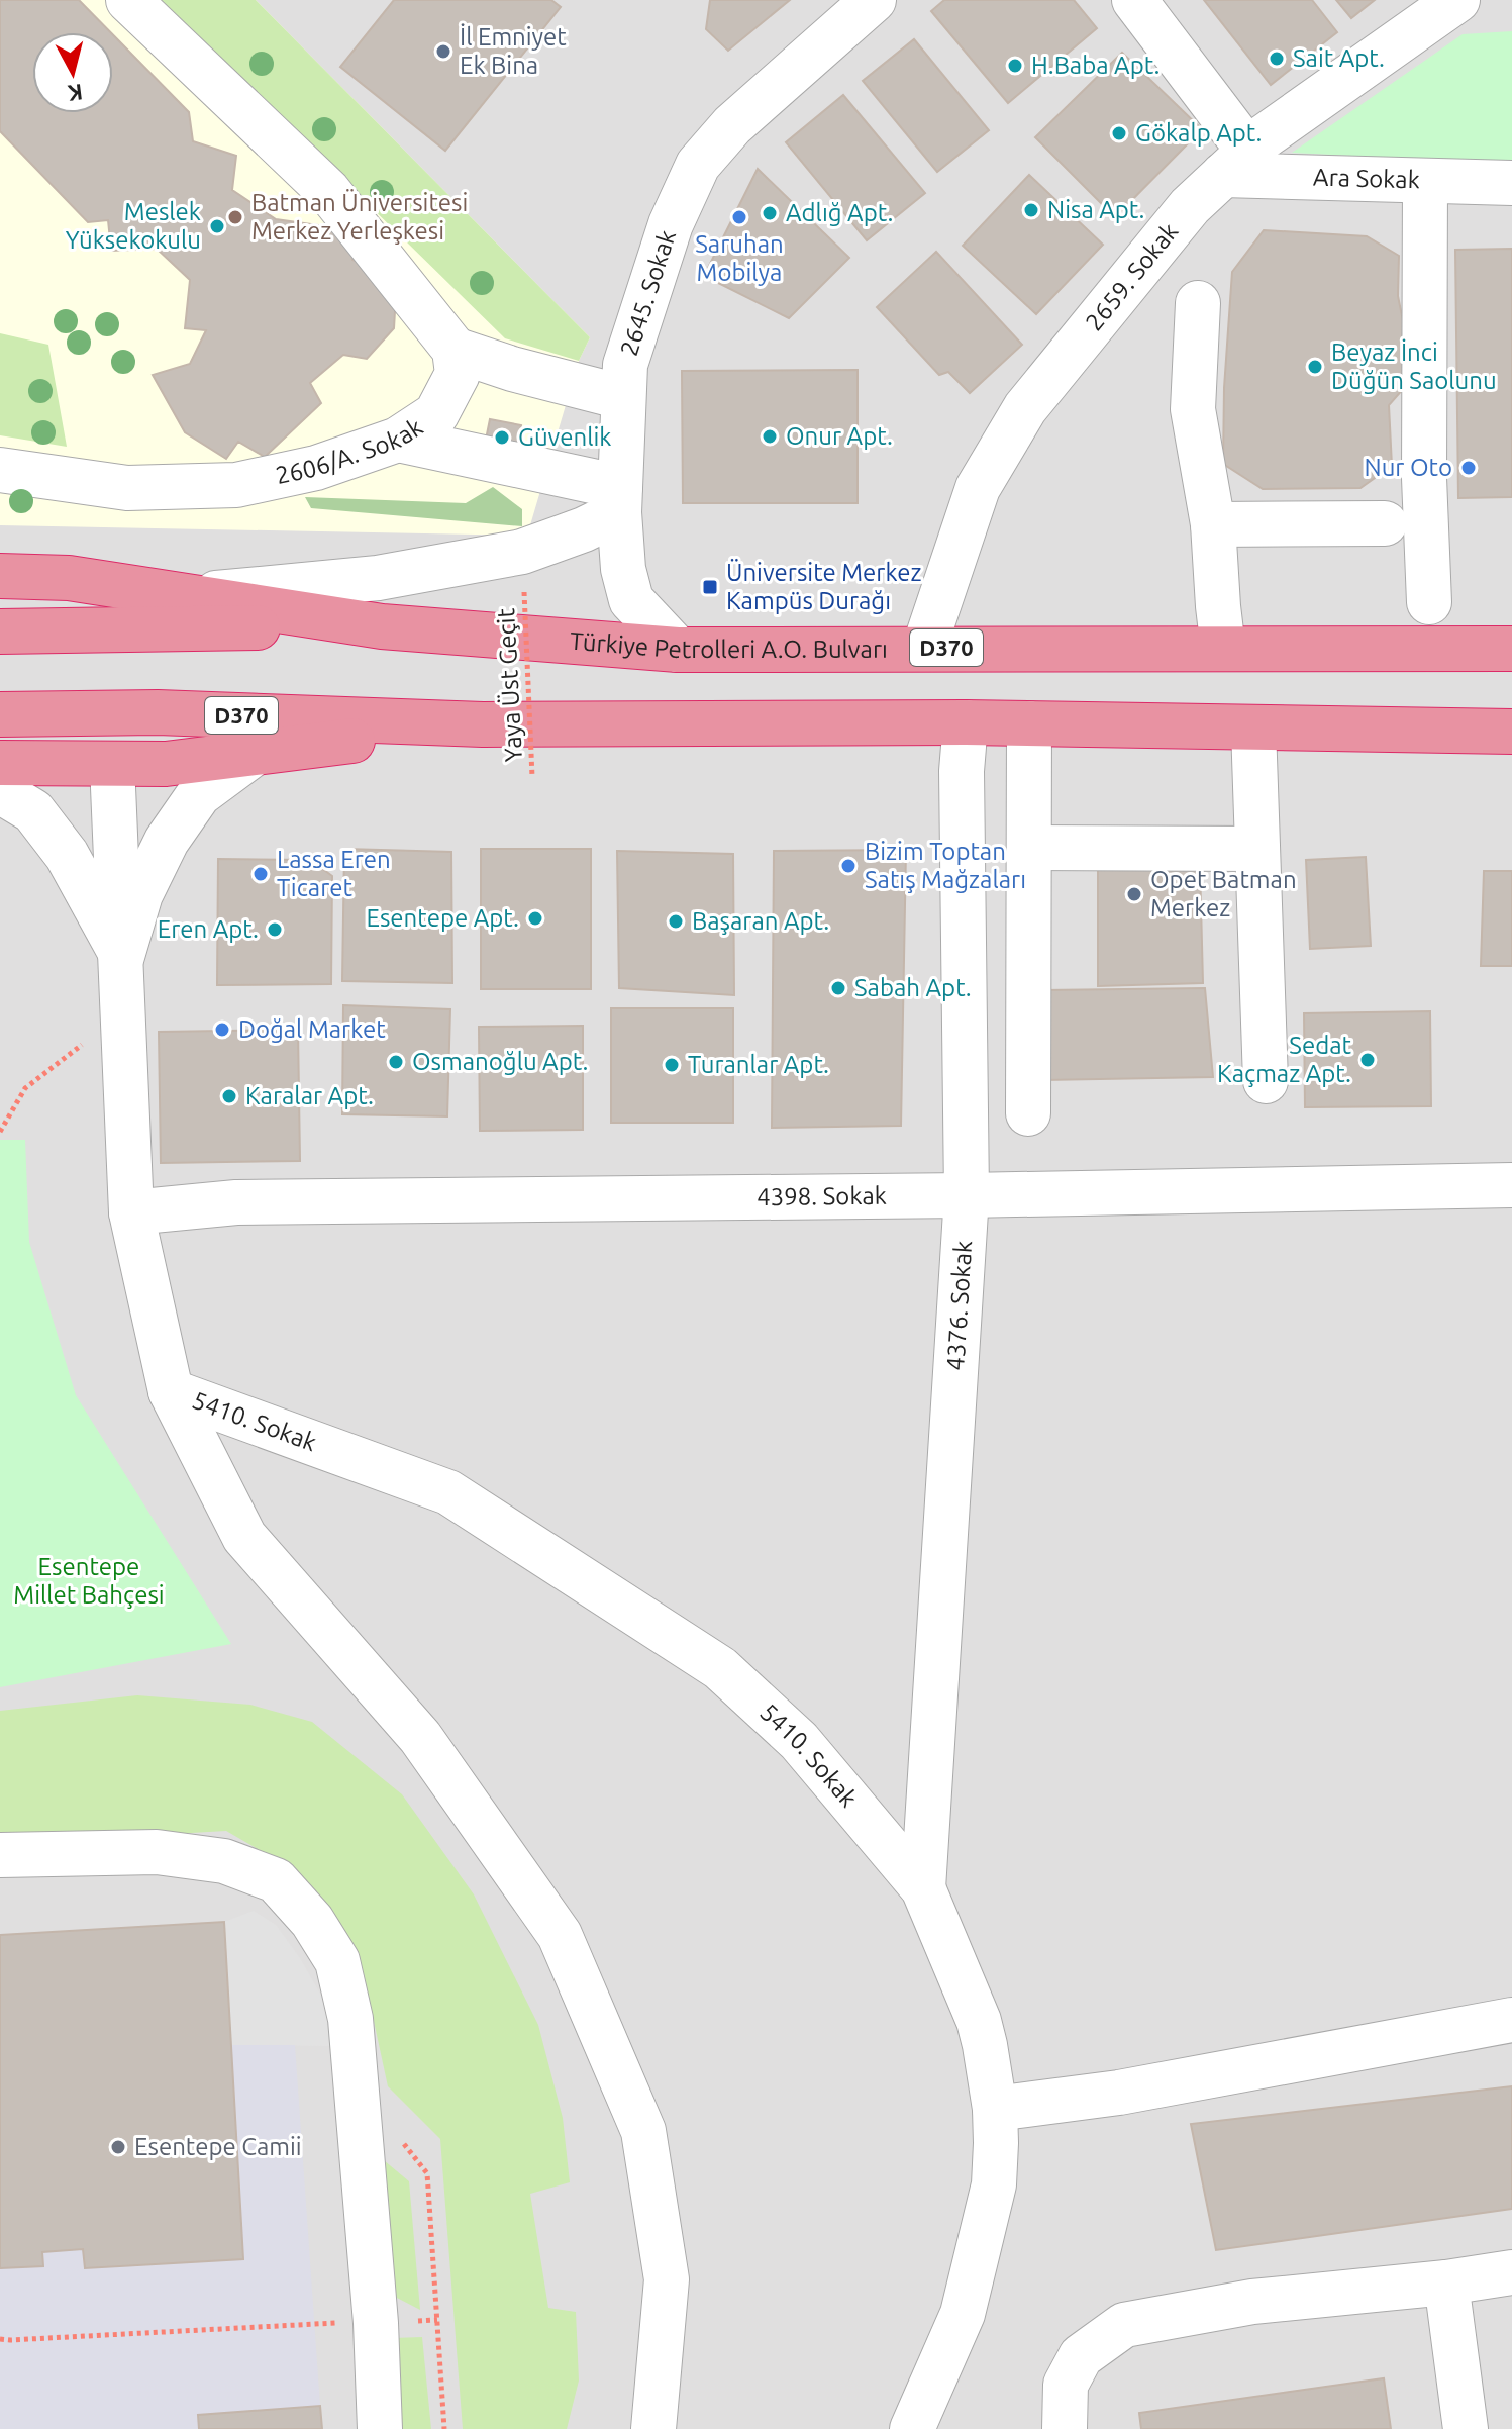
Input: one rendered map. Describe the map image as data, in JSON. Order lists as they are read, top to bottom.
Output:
{
  "streets": {
    "highway": ["Türkiye Petrolleri A.O. Bulvarı", "D370"],
    "street": [
      "Ara Sokak",
      "2659. Sokak",
      "2645. Sokak",
      "2606/A. Sokak",
      "4398. Sokak",
      "4376. Sokak",
      "5410. Sokak"
    ],
    "path": ["Yaya Üst Geçit"]
  },
  "crossings": [
    ["Ara Sokak", "2659. Sokak"],
    ["2659. Sokak", "Türkiye Petrolleri A.O. Bulvarı"],
    ["2645. Sokak", "Türkiye Petrolleri A.O. Bulvarı"],
    ["D370", "4376. Sokak"],
    ["4398. Sokak", "4376. Sokak"],
    ["4376. Sokak", "5410. Sokak"]
  ],
  "parks": ["Esentepe Millet Bahçesi"],
  "places": {
    "other": [
      "İl Emniyet Ek Bina",
      "Sait Apt.",
      "H.Baba Apt.",
      "Gökalp Apt.",
      "Nisa Apt.",
      "Adlığ Apt.",
      "Batman Üniversitesi Merkez Yerleşkesi",
      "Saruhan Mobilya",
      "Meslek Yüksekokulu",
      "Beyaz İnci Düğün Saolunu",
      "Onur Apt.",
      "Güvenlik",
      "Nur Oto",
      "Bizim Toptan Satış Mağzaları",
      "Lassa Eren Ticaret",
      "Opet Batman Merkez",
      "Esentepe Apt.",
      "Başaran Apt.",
      "Eren Apt.",
      "Sabah Apt.",
      "Doğal Market",
      "Sedat Kaçmaz Apt.",
      "Osmanoğlu Apt.",
      "Turanlar Apt.",
      "Karalar Apt.",
      "Esentepe Camii"
    ],
    "transit": ["Üniversite Merkez Kampüs Durağı"]
  },
  "north": "bottom"
}
